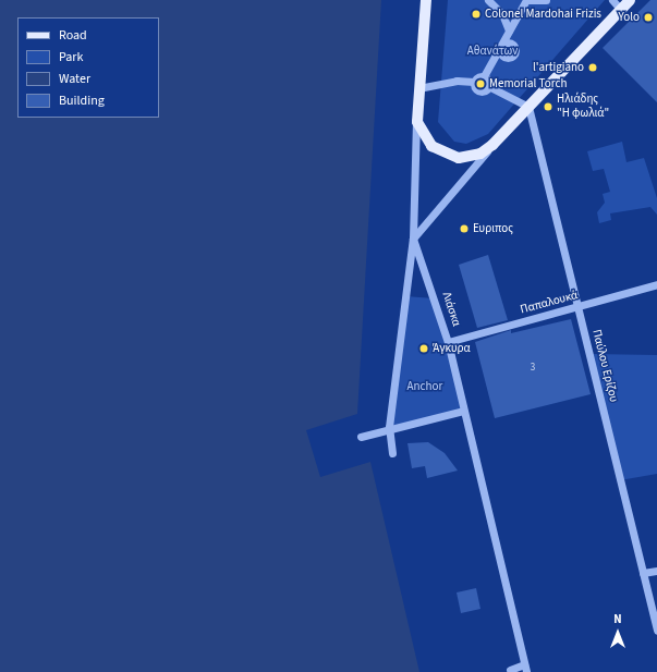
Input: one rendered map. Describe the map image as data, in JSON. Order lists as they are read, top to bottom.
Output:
{
  "streets": {
    "main road": ["Λιάσκα"],
    "street": ["Παπαλουκά", "Παύλου Ερίζου"]
  },
  "crossings": [
    ["Παπαλουκά", "Λιάσκα"],
    ["Παπαλουκά", "Παύλου Ερίζου"]
  ],
  "parks": ["Αθανάτων", "Anchor"],
  "places": [
    "Colonel Mardohai Frizis",
    "Yolo",
    "l'artigiano",
    "Memorial Torch",
    "Ηλιάδης \"Η φωλιά\"",
    "Ευριπος",
    "Άγκυρα"
  ],
  "house_numbers": ["3"],
  "legend": [
    "Road",
    "Park",
    "Water",
    "Building"
  ],
  "north": "top"
}
